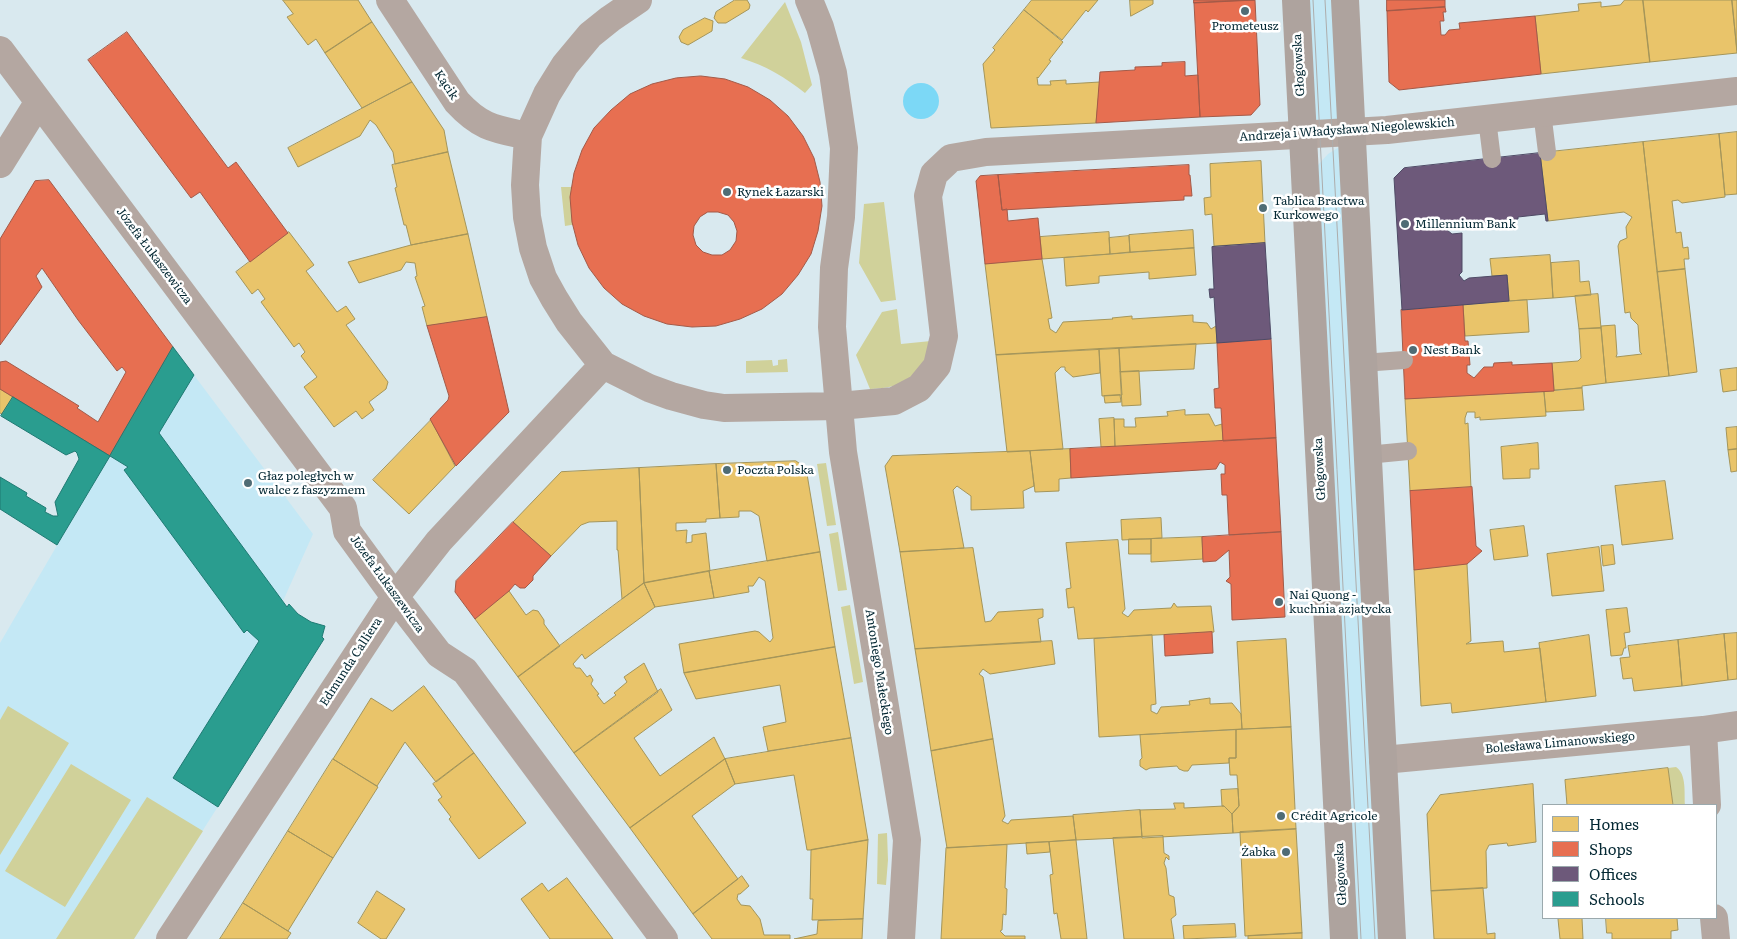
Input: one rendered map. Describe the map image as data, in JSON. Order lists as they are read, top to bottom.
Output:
{
  "streets": {
    "street": [
      "Głogowska",
      "Kącik",
      "Andrzeja i Władysława Niegolewskich",
      "Józefa Łukaszewicza",
      "Edmunda Calliera",
      "Antoniego Małeckiego",
      "Bolesława Limanowskiego"
    ]
  },
  "crossings": [
    ["Głogowska", "Andrzeja i Władysława Niegolewskich"],
    ["Andrzeja i Władysława Niegolewskich", "Antoniego Małeckiego"],
    ["Józefa Łukaszewicza", "Edmunda Calliera"]
  ],
  "places": [
    "Prometeusz",
    "Rynek Łazarski",
    "Tablica Bractwa Kurkowego",
    "Millennium Bank",
    "Nest Bank",
    "Poczta Polska",
    "Głaz poległych w walce z faszyzmem",
    "Nai Quong - kuchnia azjatycka",
    "Crédit Agricole",
    "Żabka"
  ],
  "legend": [
    "Homes",
    "Shops",
    "Offices",
    "Schools"
  ]
}
